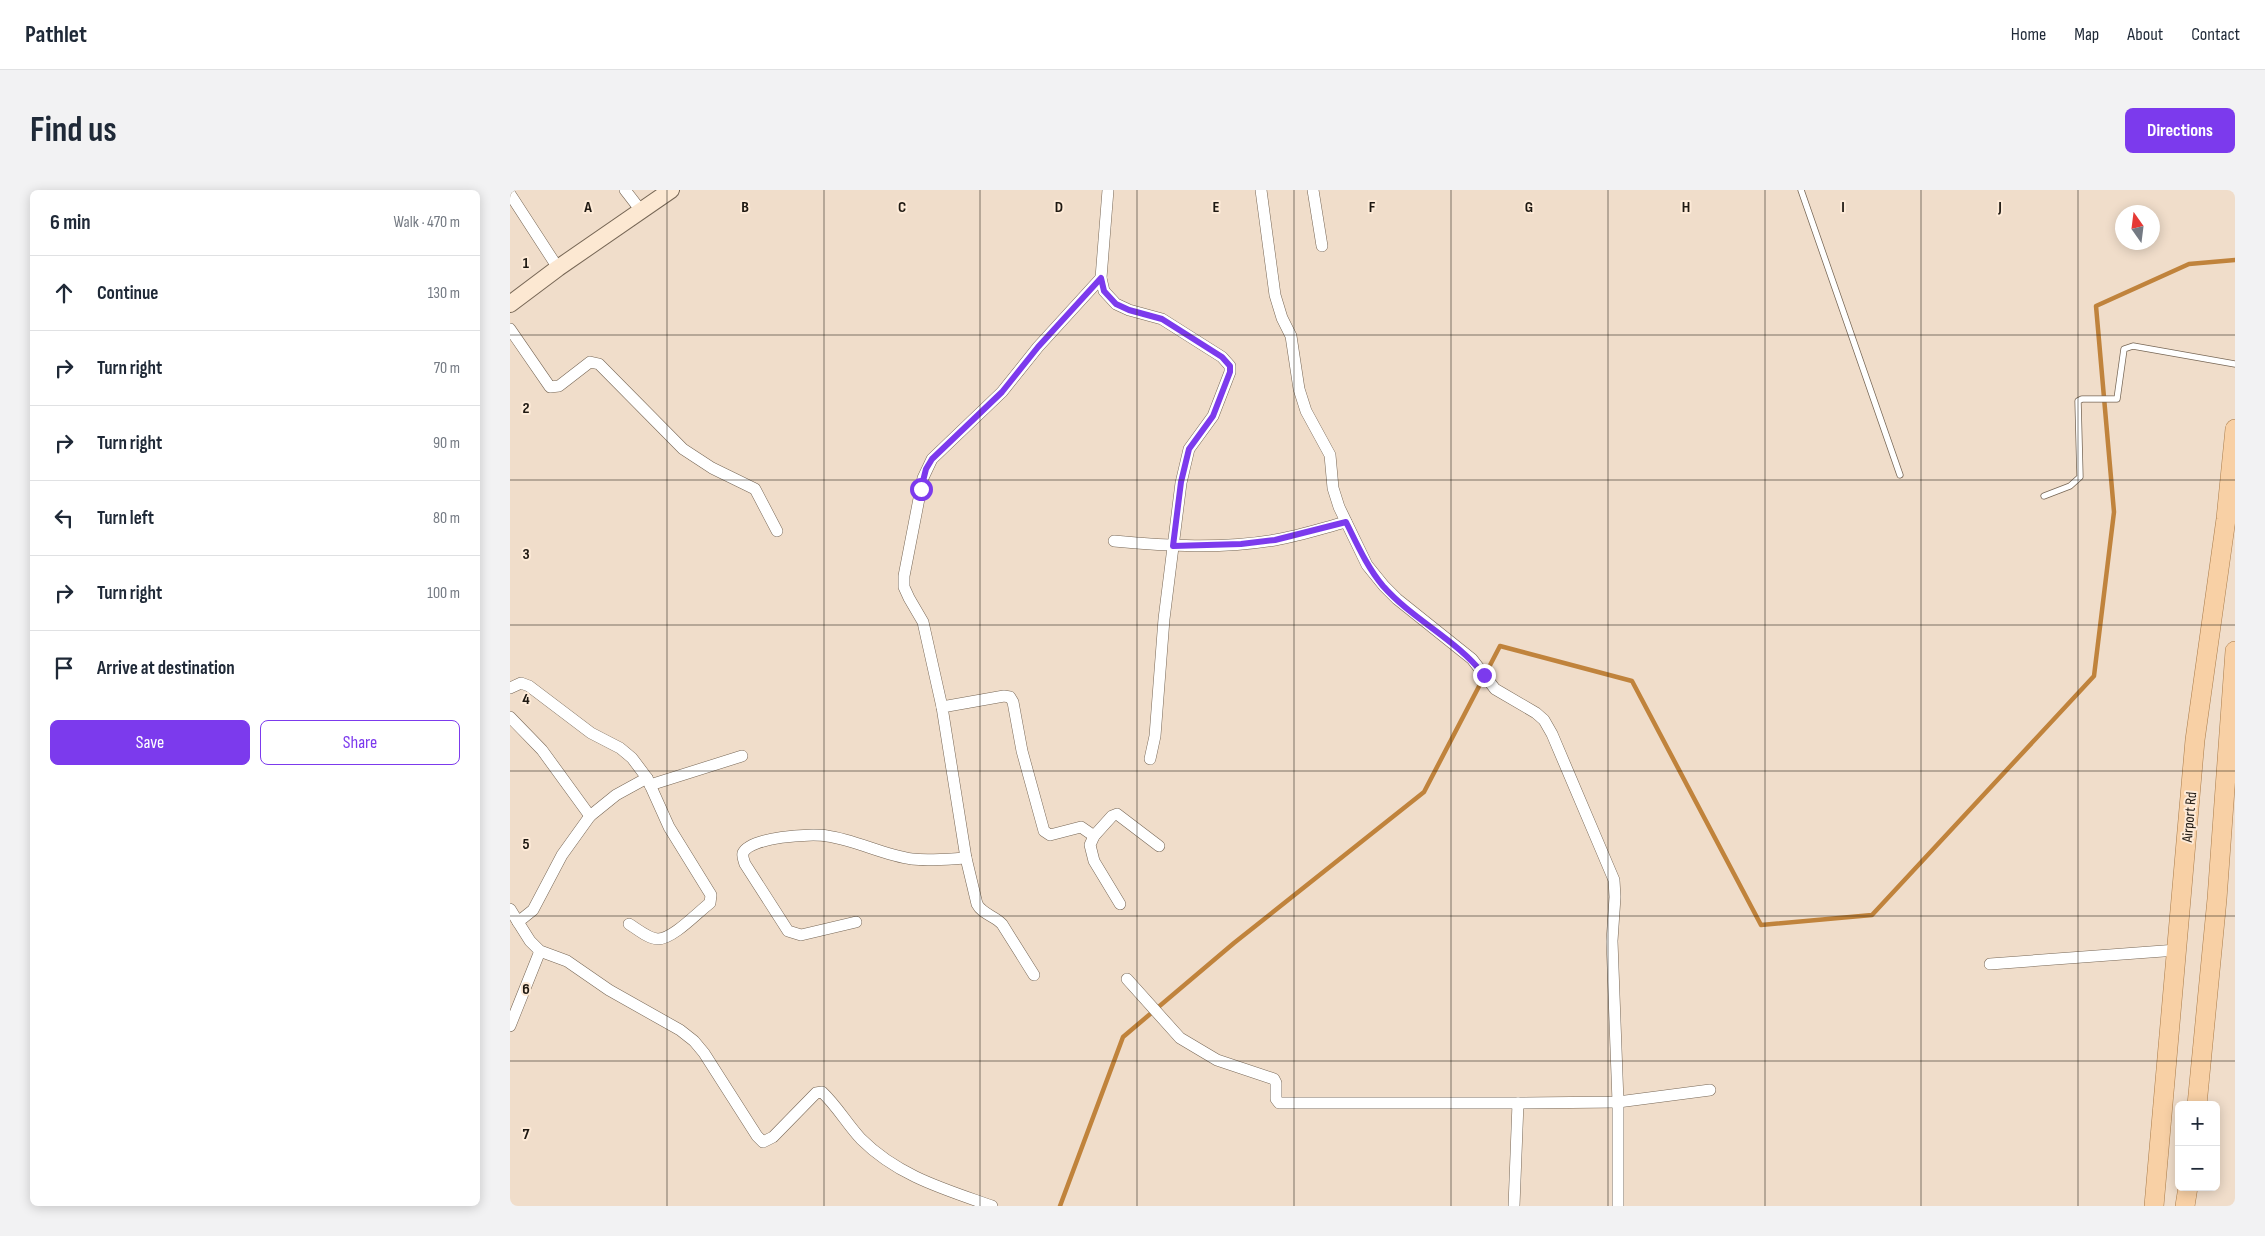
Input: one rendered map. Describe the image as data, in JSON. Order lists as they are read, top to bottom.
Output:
{
  "streets": {
    "main road": ["Airport Rd"]
  },
  "north": "top",
  "page": {
    "header": "Pathlet",
    "nav": [
      "Home",
      "Map",
      "About",
      "Contact"
    ],
    "buttons": [
      "Directions",
      ["Save", "Share"]
    ],
    "title": "Find us",
    "heading": ["6 min", "Walk · 470 m"],
    "list": [
      ["Continue", "130 m"],
      ["Turn right", "70 m"],
      ["Turn right", "90 m"],
      ["Turn left", "80 m"],
      ["Turn right", "100 m"],
      "Arrive at destination"
    ],
    "map_buttons": ["+", "−"]
  },
  "grid": {
    "columns": [
      "A",
      "B",
      "C",
      "D",
      "E",
      "F",
      "G",
      "H",
      "I",
      "J"
    ],
    "rows": [
      "1",
      "2",
      "3",
      "4",
      "5",
      "6",
      "7"
    ]
  }
}
